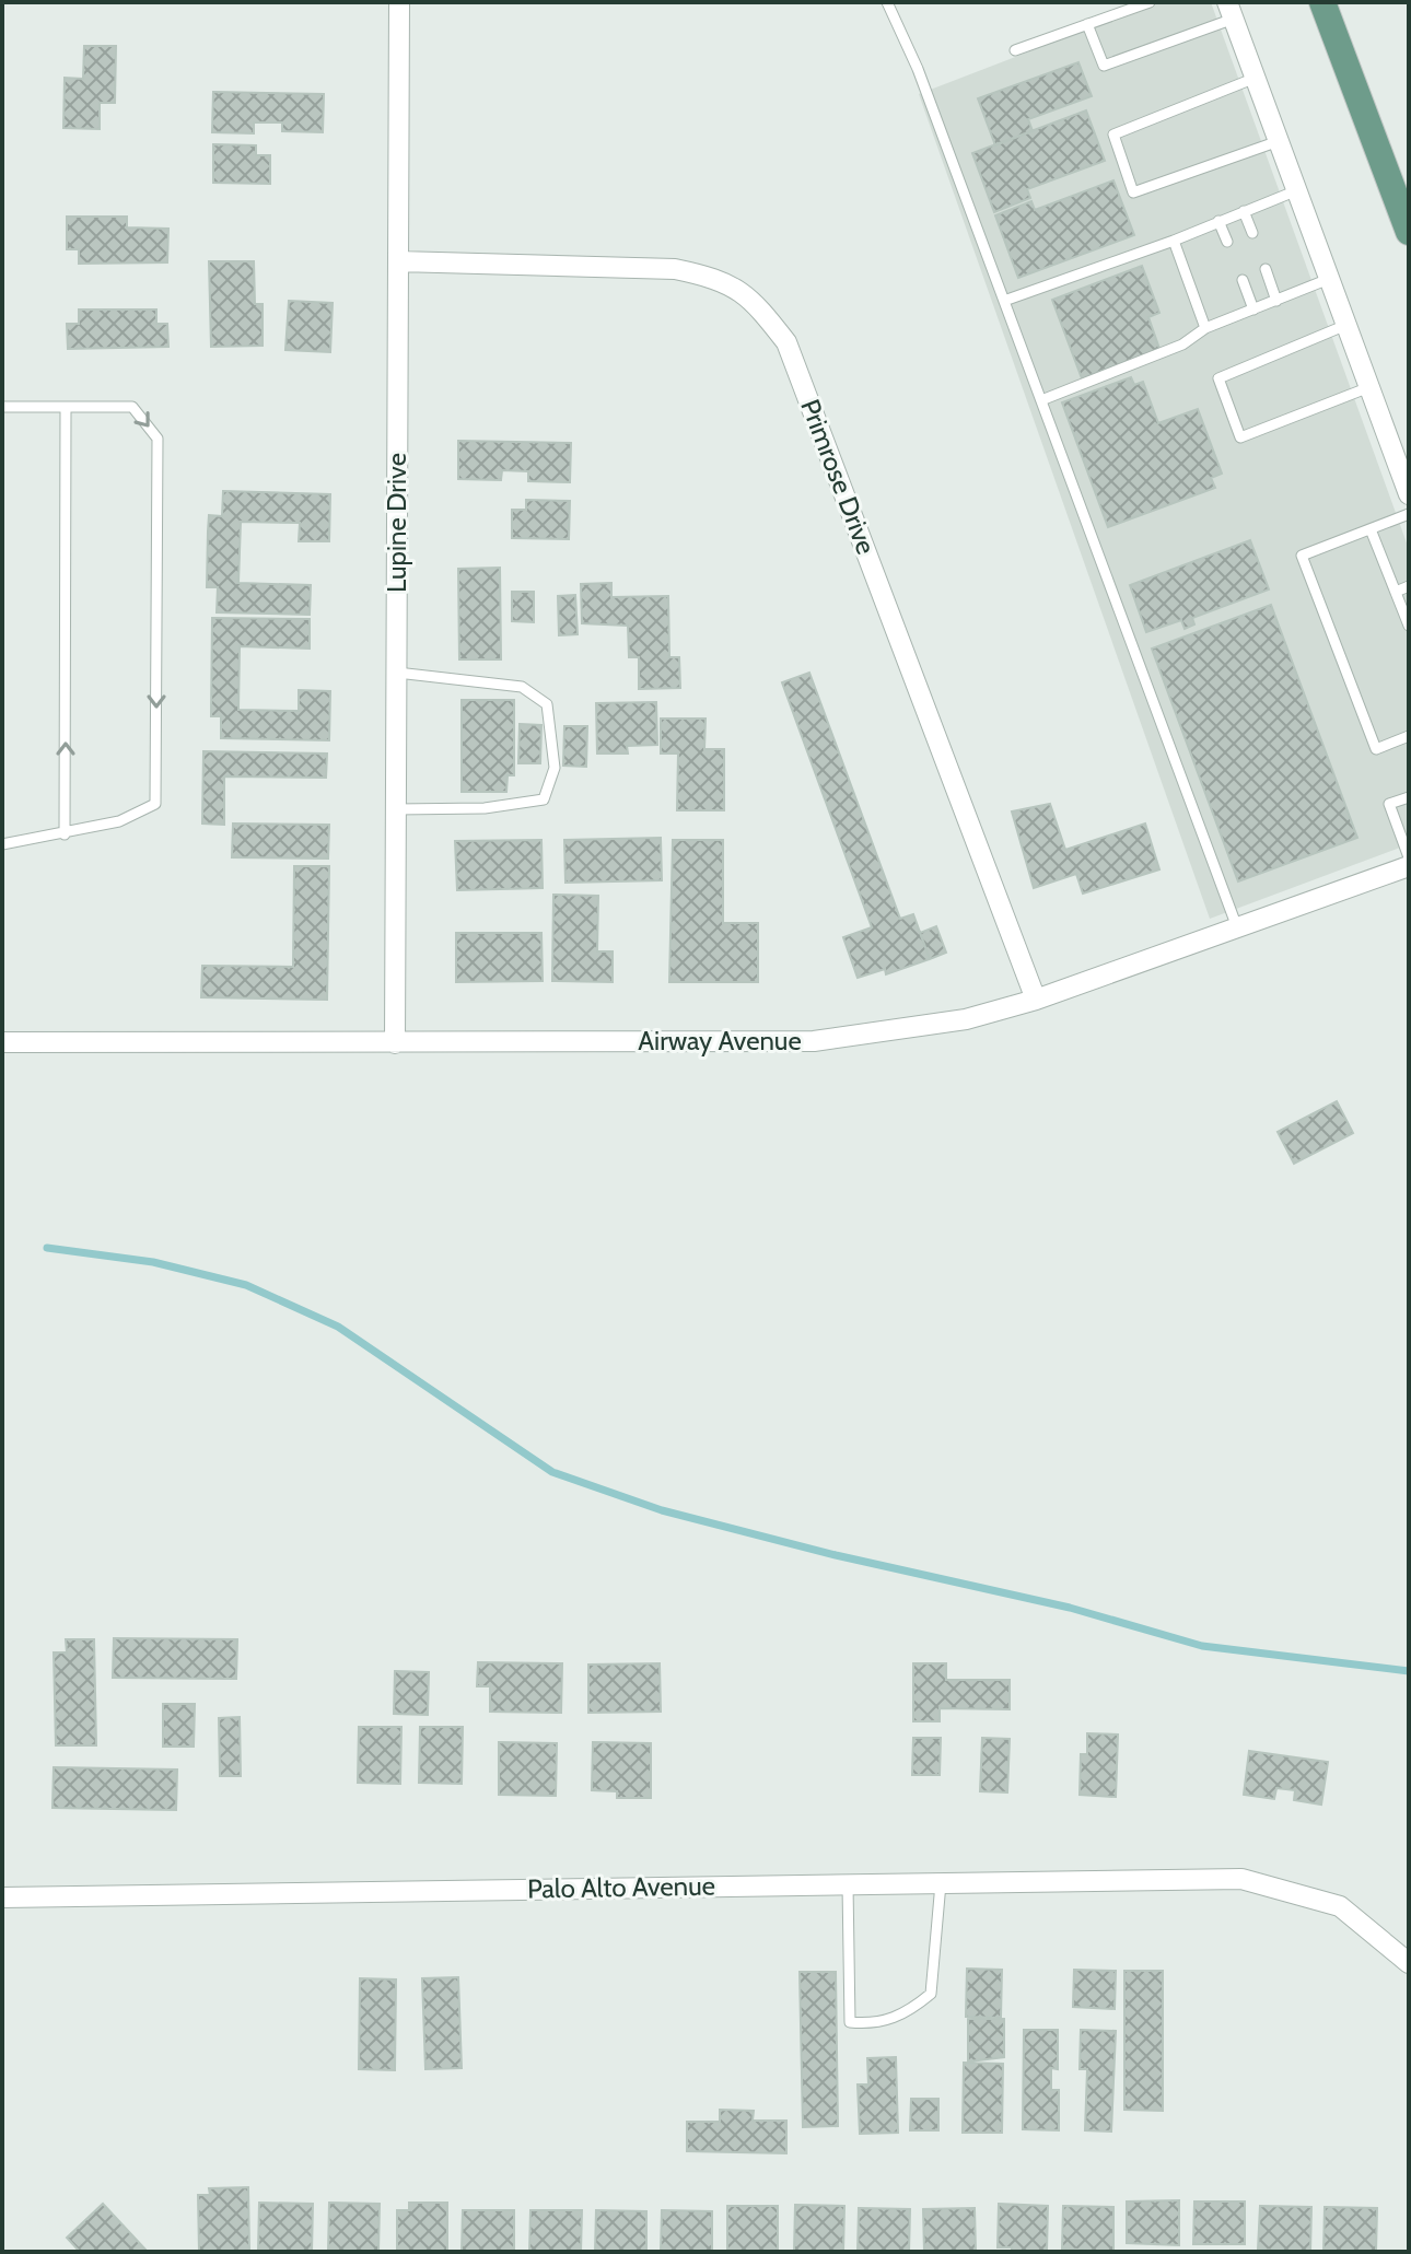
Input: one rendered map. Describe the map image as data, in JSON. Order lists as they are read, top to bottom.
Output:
{
  "streets": {
    "street": [
      "Primrose Drive",
      "Lupine Drive",
      "Airway Avenue",
      "Palo Alto Avenue"
    ]
  },
  "crossings": [
    ["Primrose Drive", "Lupine Drive"],
    ["Primrose Drive", "Airway Avenue"],
    ["Lupine Drive", "Airway Avenue"]
  ]
}
